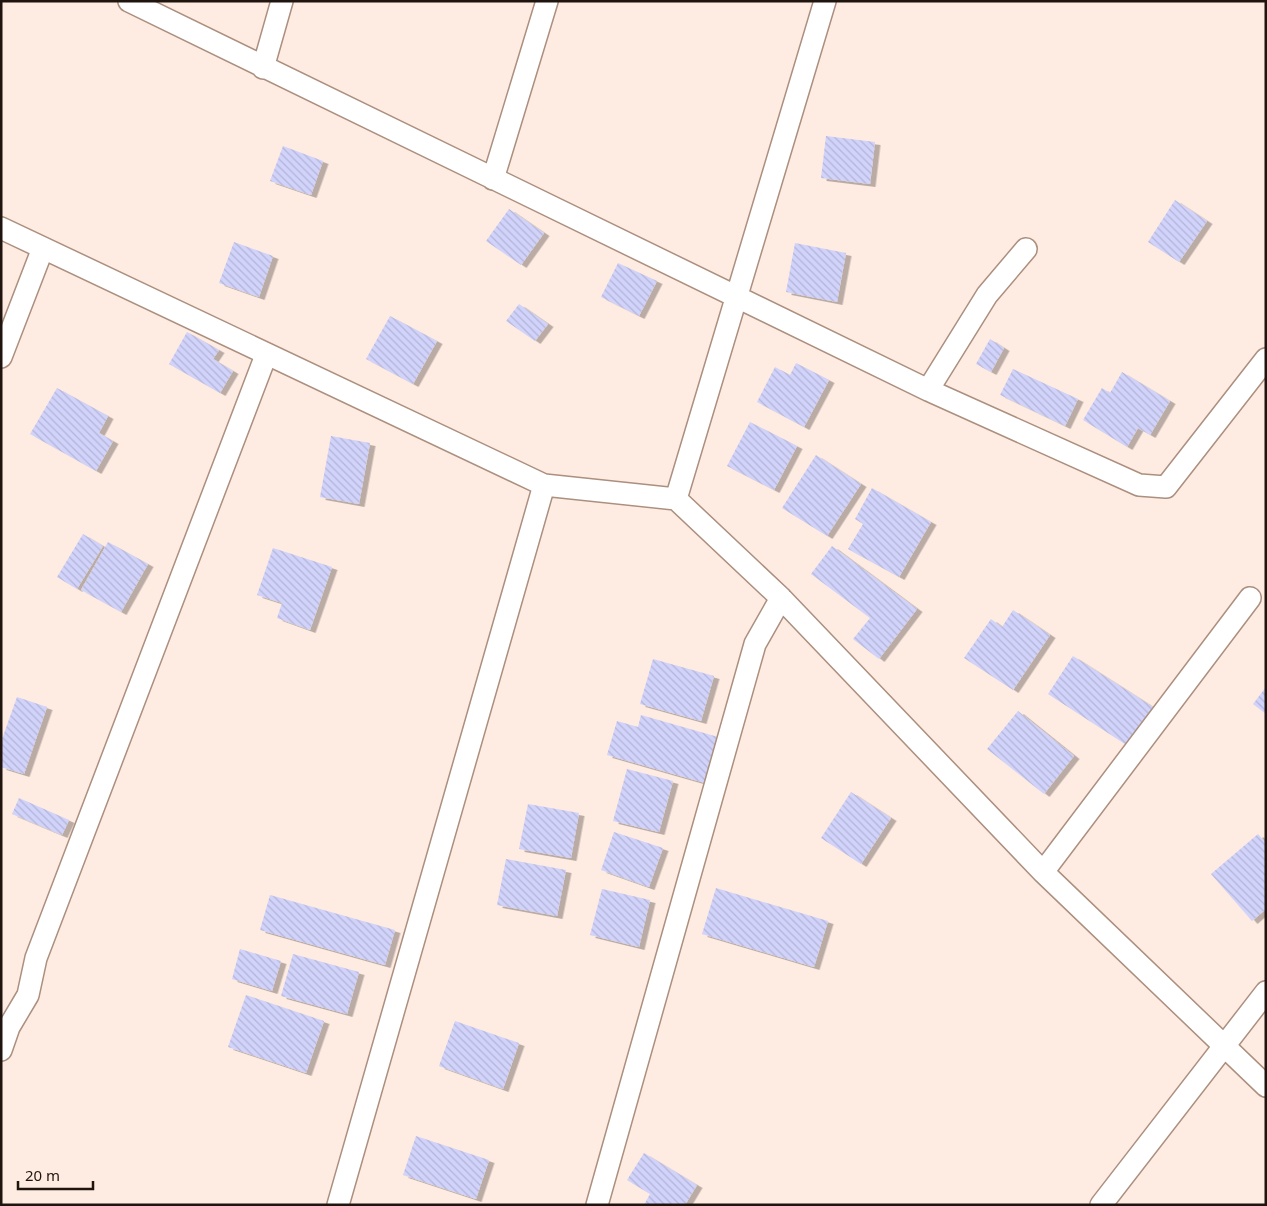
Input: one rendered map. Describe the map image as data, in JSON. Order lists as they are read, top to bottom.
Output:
{
  "scale_bar": "20 m"
}
